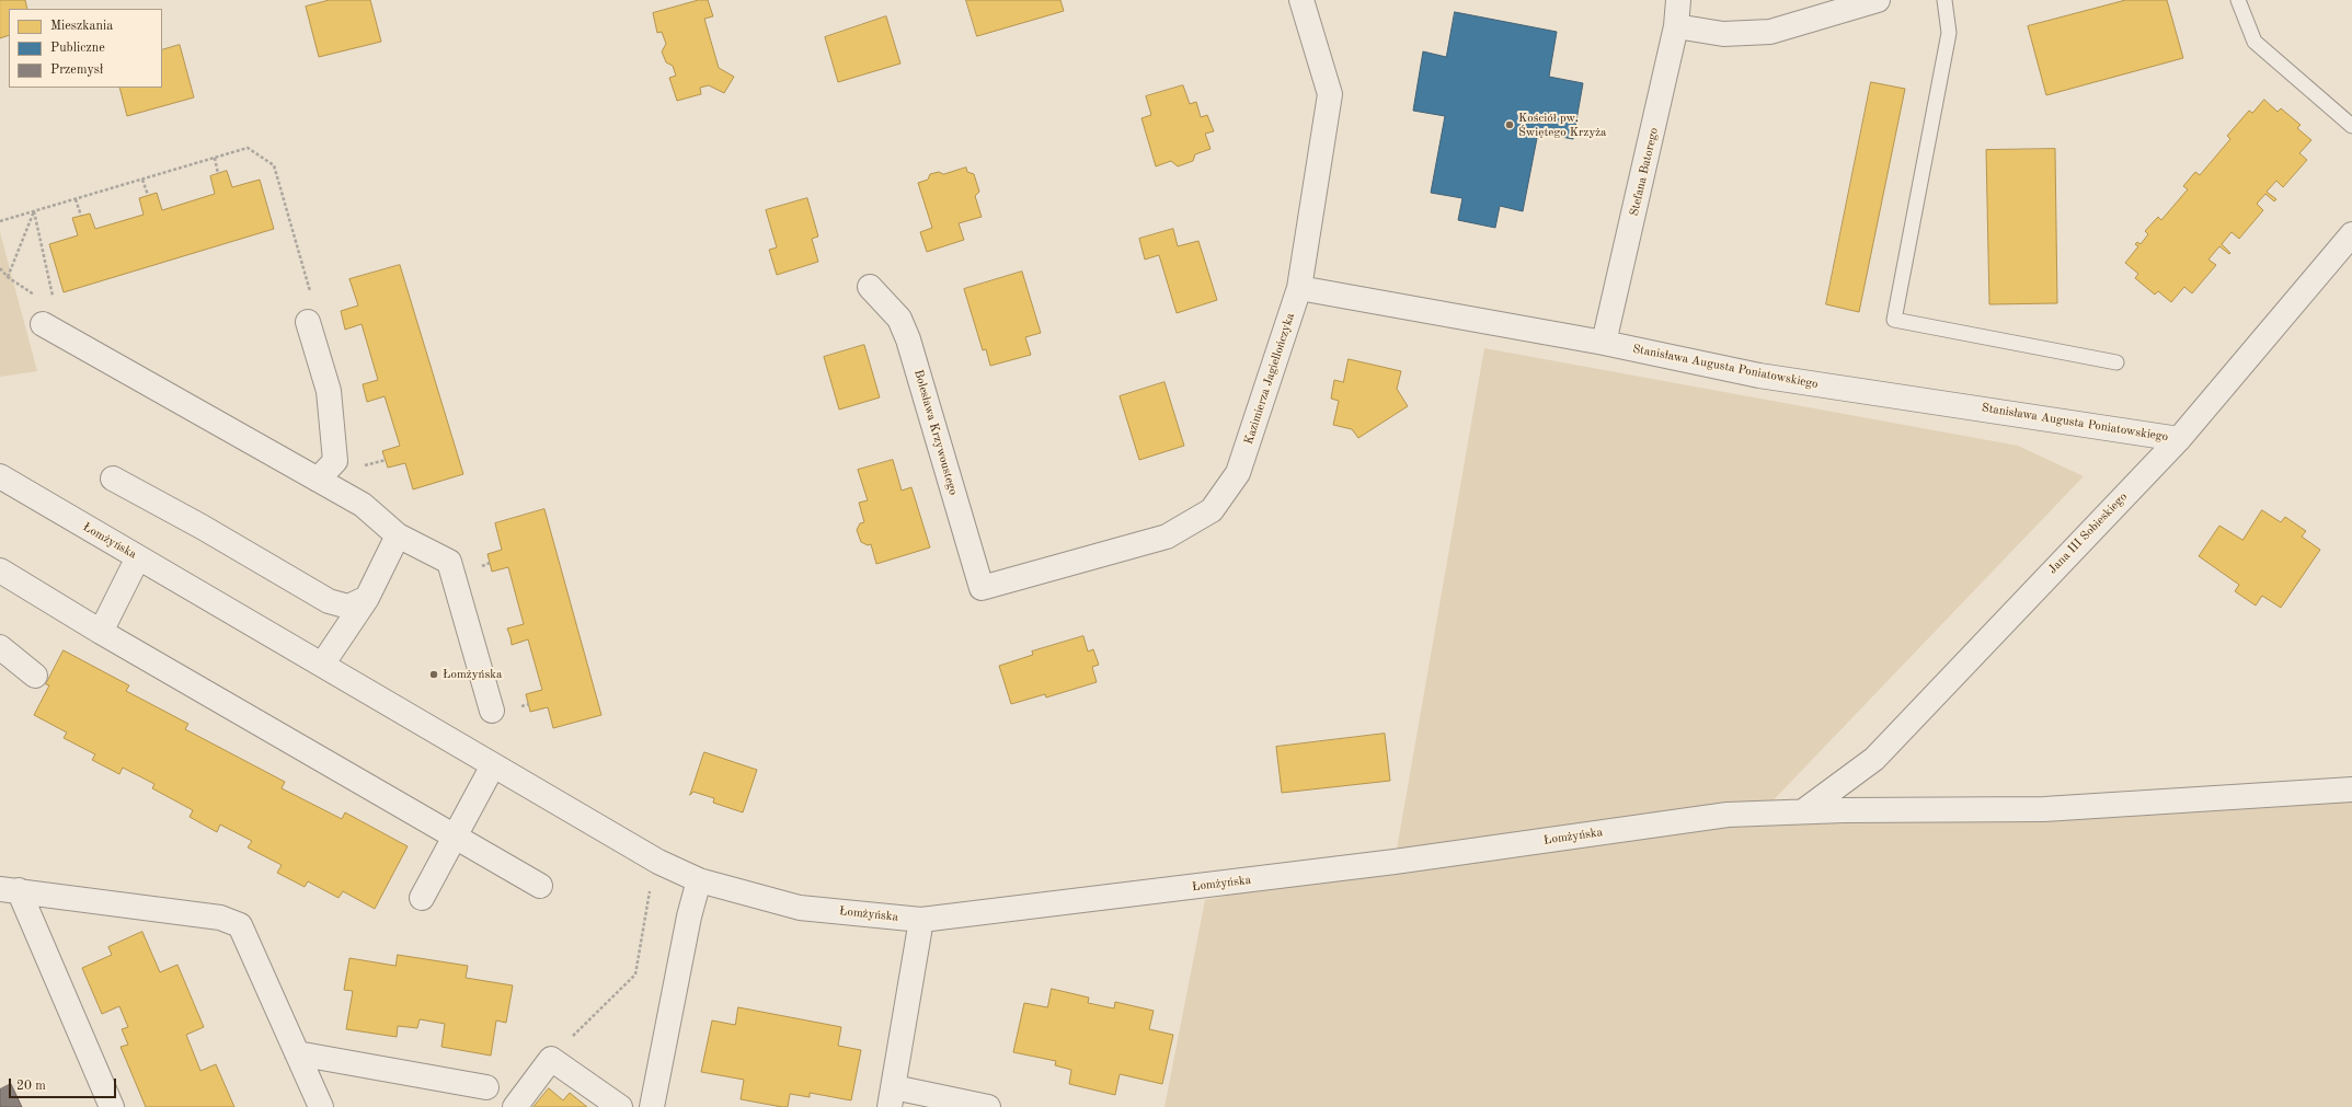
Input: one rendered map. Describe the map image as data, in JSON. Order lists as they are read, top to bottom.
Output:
{
  "streets": {
    "street": [
      "Stefana Batorego",
      "Stanisława Augusta Poniatowskiego",
      "Kazimierza Jagiellończyka",
      "Bolesława Krzywoustego",
      "Jana III Sobieskiego",
      "Łomżyńska"
    ]
  },
  "crossings": [
    ["Stefana Batorego", "Stanisława Augusta Poniatowskiego"],
    ["Stanisława Augusta Poniatowskiego", "Kazimierza Jagiellończyka"],
    ["Stanisława Augusta Poniatowskiego", "Jana III Sobieskiego"],
    ["Kazimierza Jagiellończyka", "Bolesława Krzywoustego"],
    ["Jana III Sobieskiego", "Łomżyńska"]
  ],
  "places": ["Kościół pw. Świętego Krzyża", "Łomżyńska"],
  "legend": ["Mieszkania", "Publiczne", "Przemysł"],
  "scale_bar": "20 m"
}
